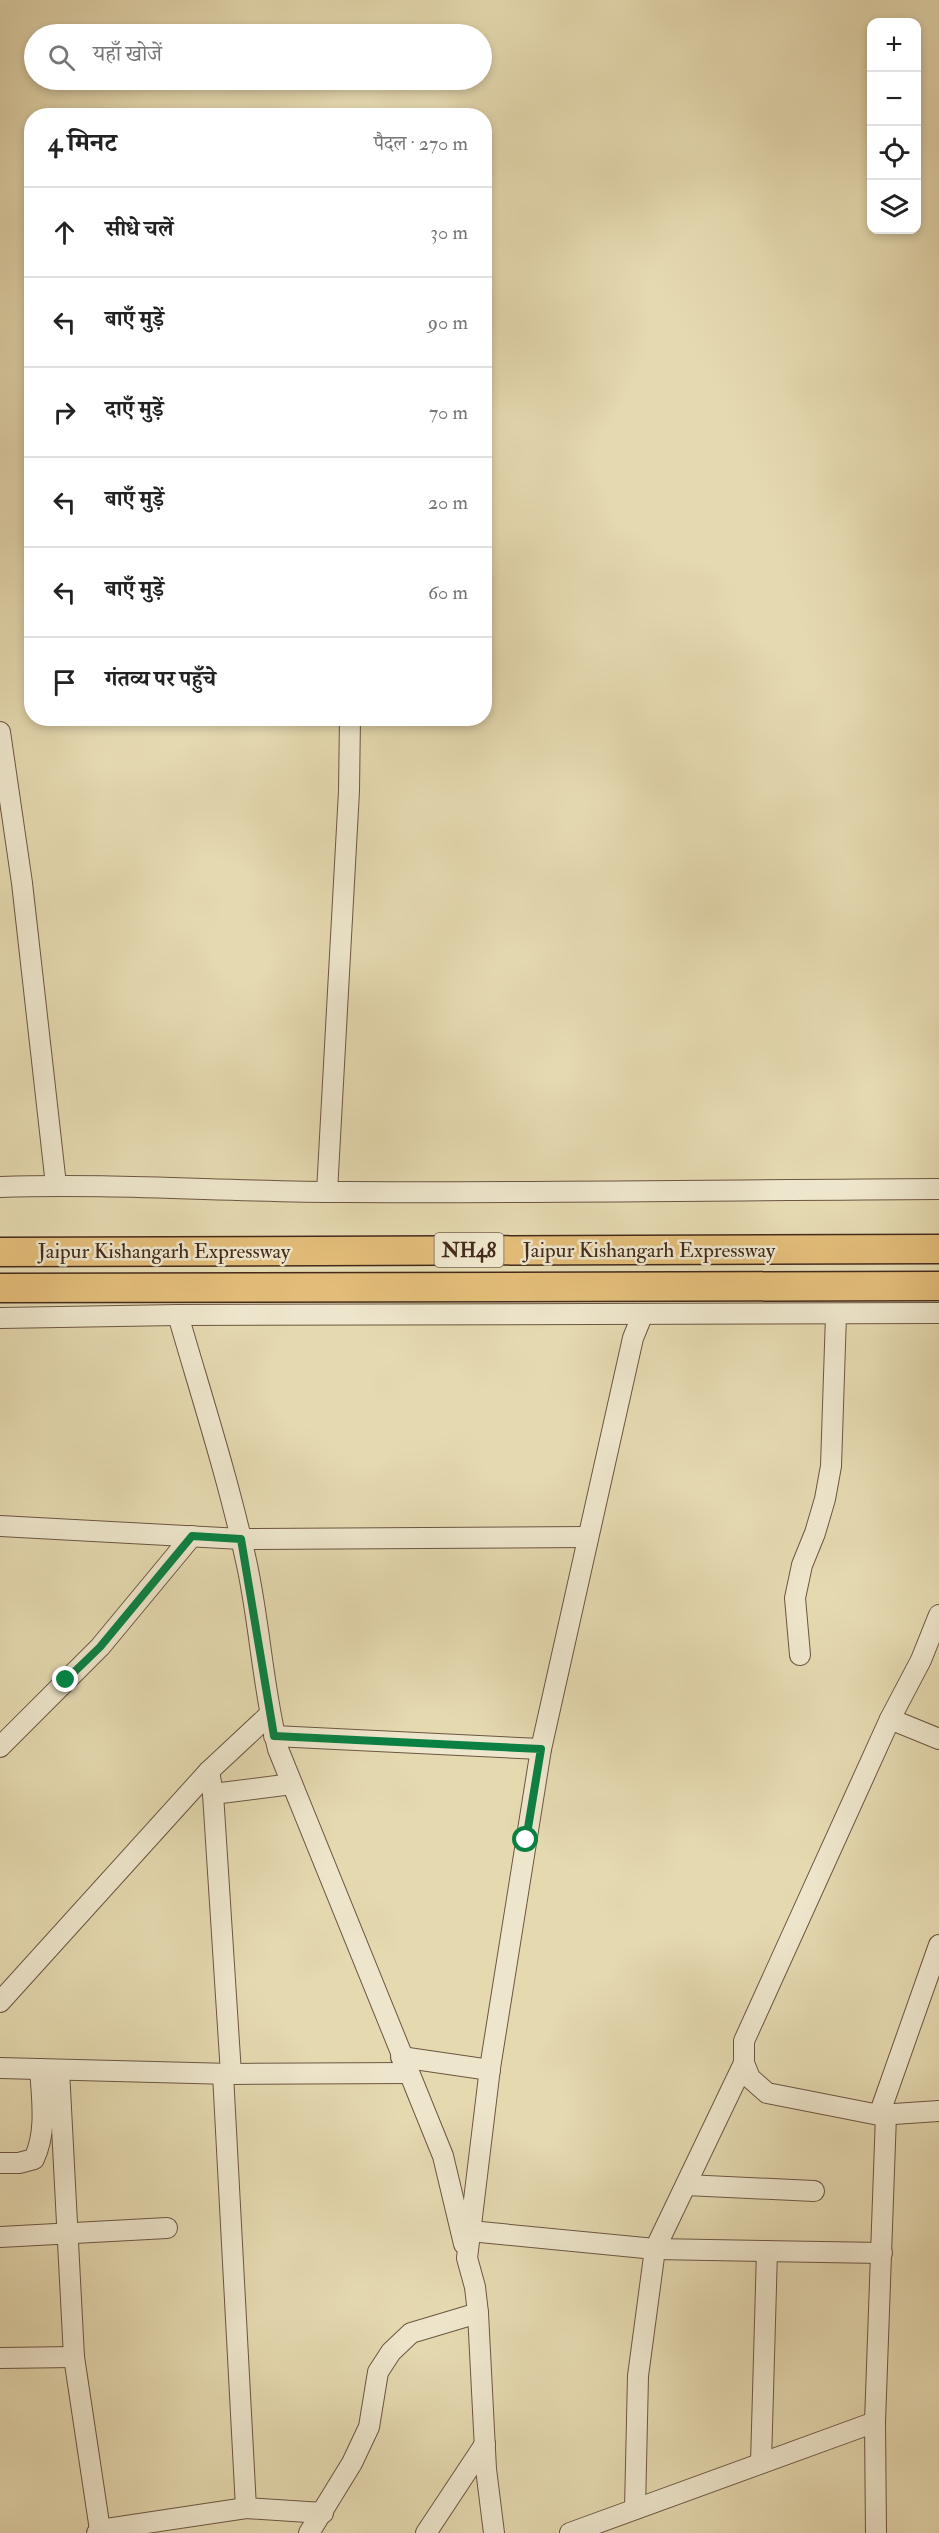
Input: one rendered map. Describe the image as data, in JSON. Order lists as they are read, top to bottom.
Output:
{
  "streets": {
    "highway": ["NH48", "Jaipur Kishangarh Expressway"]
  },
  "page": {
    "map_buttons": ["+", "−"],
    "search": "यहाँ खोजें",
    "heading": ["4 मिनट", "पैदल · 270 m"],
    "list": [
      ["सीधे चलें", "30 m"],
      ["बाएँ मुड़ें", "90 m"],
      ["दाएँ मुड़ें", "70 m"],
      ["बाएँ मुड़ें", "20 m"],
      ["बाएँ मुड़ें", "60 m"],
      "गंतव्य पर पहुँचे"
    ]
  }
}
